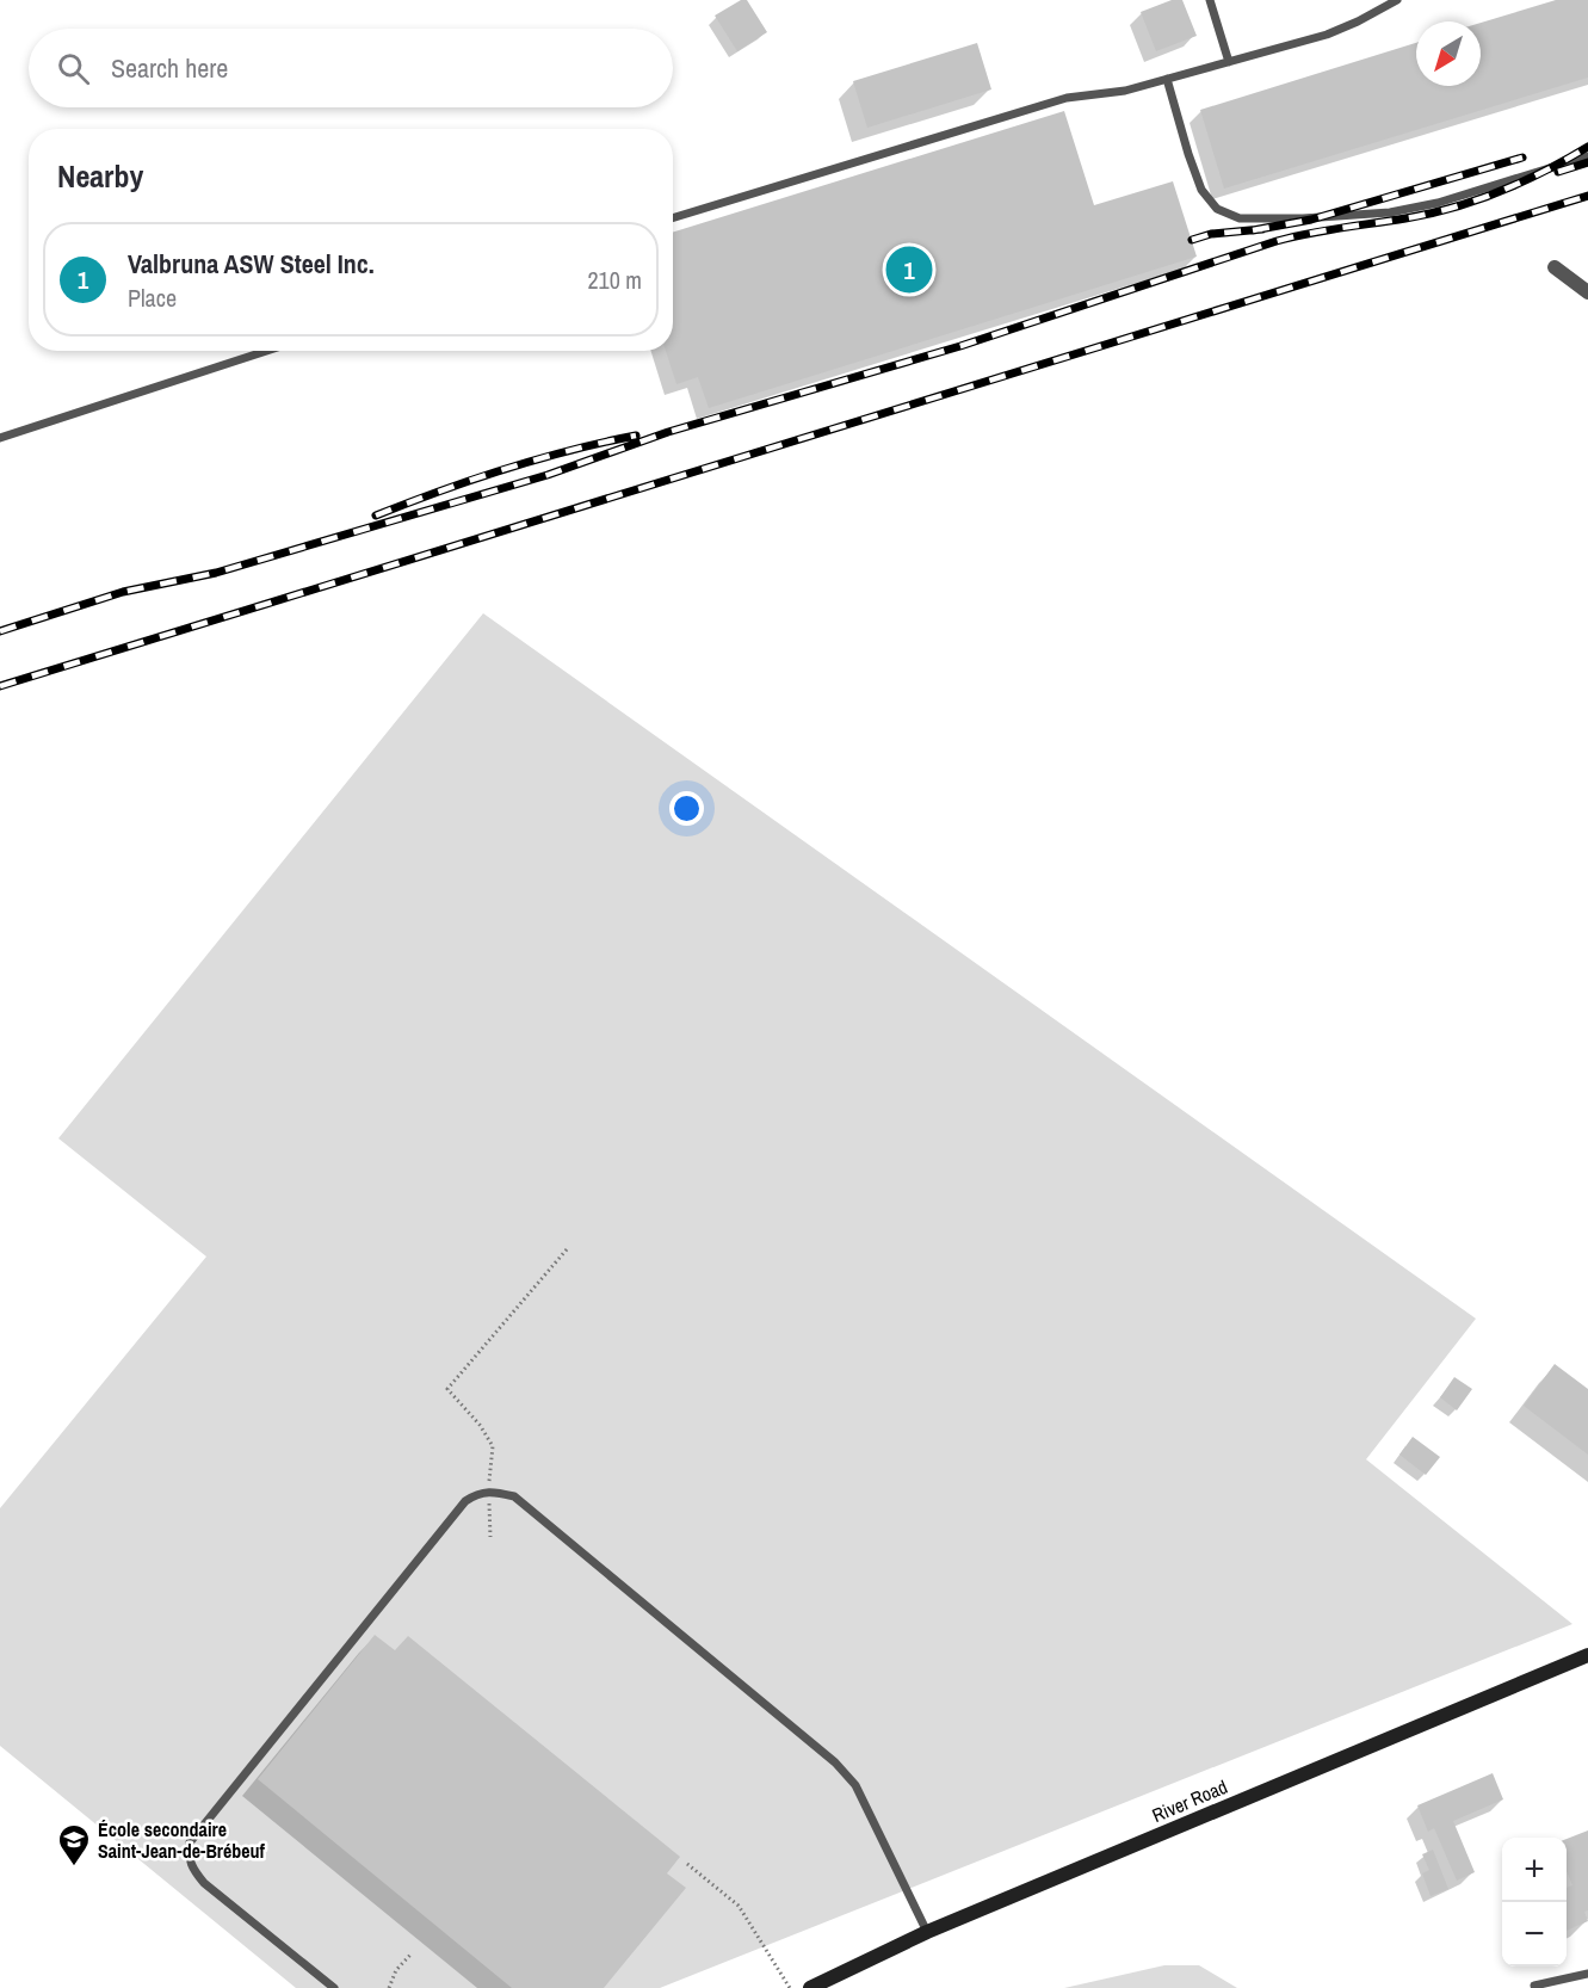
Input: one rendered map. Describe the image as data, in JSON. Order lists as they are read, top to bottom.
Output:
{
  "streets": {
    "street": ["River Road"]
  },
  "places": {
    "school or university": ["École secondaire Saint-Jean-de-Brébeuf"]
  },
  "north": "bottom left",
  "page": {
    "search": "Search here",
    "heading": "Nearby",
    "list": [
      {
        "mark": "1",
        "name": "Valbruna ASW Steel Inc.",
        "note": "Place",
        "value": "210 m"
      }
    ],
    "pins": "1",
    "map_buttons": ["+", "−"]
  }
}
